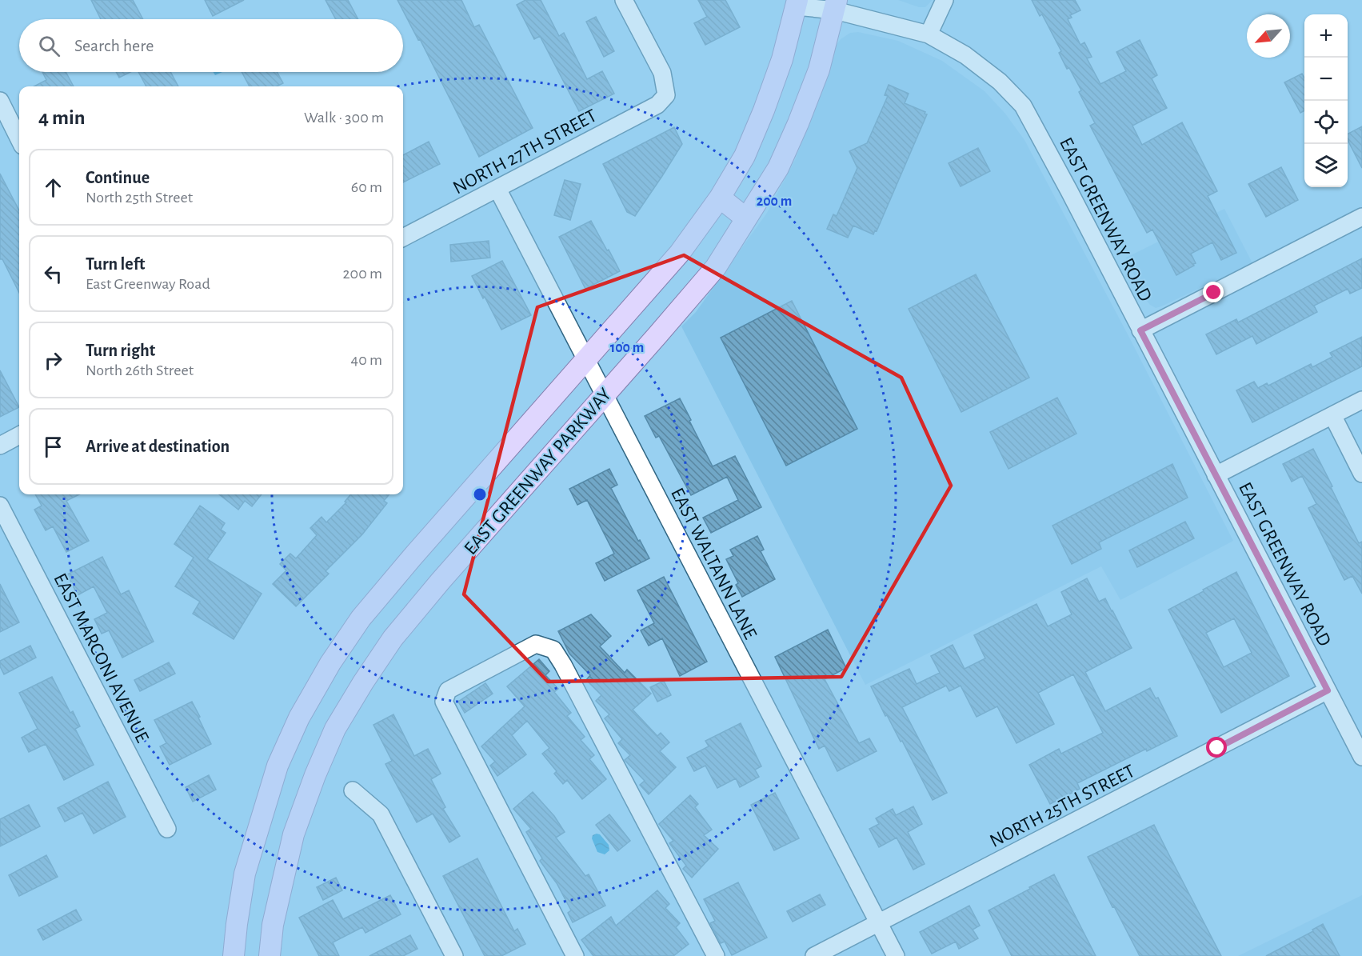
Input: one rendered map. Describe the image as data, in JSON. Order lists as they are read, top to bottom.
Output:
{
  "streets": {
    "main road": ["EAST GREENWAY PARKWAY"],
    "street": [
      "NORTH 27TH STREET",
      "EAST GREENWAY ROAD",
      "EAST WALTANN LANE",
      "EAST MARCONI AVENUE",
      "NORTH 25TH STREET"
    ]
  },
  "crossings": [
    ["NORTH 27TH STREET", "EAST WALTANN LANE"],
    ["EAST GREENWAY ROAD", "EAST GREENWAY PARKWAY"],
    ["EAST GREENWAY ROAD", "NORTH 25TH STREET"],
    ["EAST GREENWAY PARKWAY", "EAST WALTANN LANE"],
    ["EAST WALTANN LANE", "NORTH 25TH STREET"]
  ],
  "north": "bottom left",
  "page": {
    "map_buttons": ["+", "−"],
    "search": "Search here",
    "heading": ["4 min", "Walk · 300 m"],
    "list": [
      ["Continue", "North 25th Street", "60 m"],
      ["Turn left", "East Greenway Road", "200 m"],
      ["Turn right", "North 26th Street", "40 m"],
      "Arrive at destination"
    ]
  },
  "rings": ["200 m", "100 m"]
}
